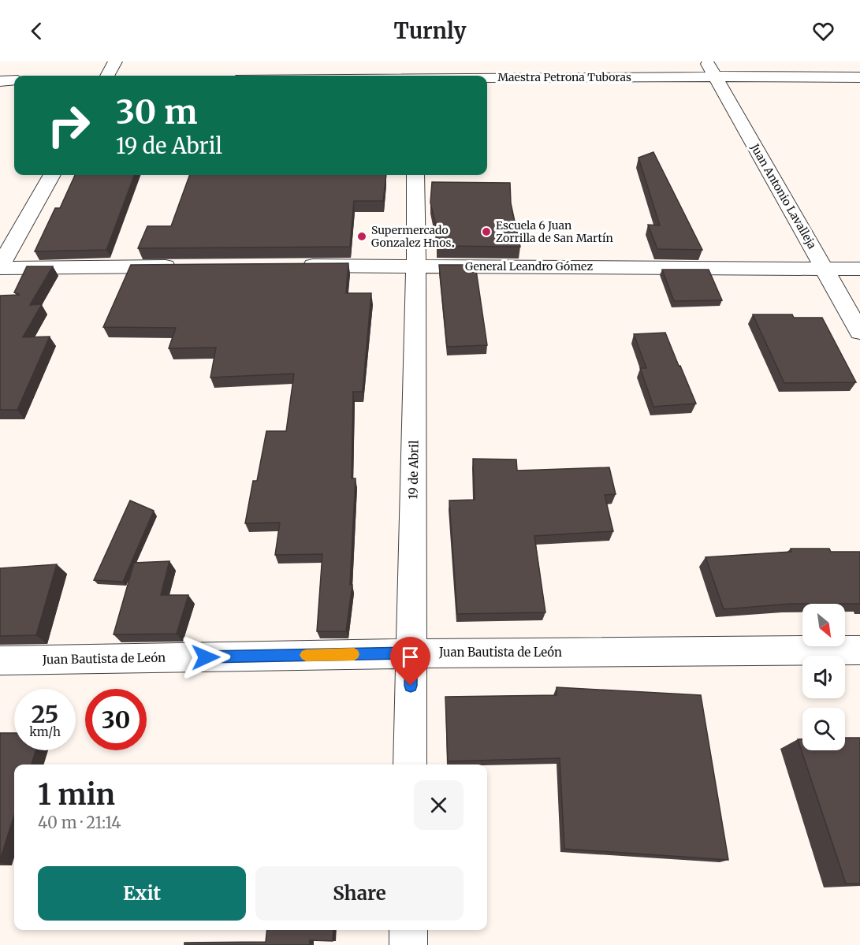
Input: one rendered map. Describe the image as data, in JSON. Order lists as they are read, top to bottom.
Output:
{
  "streets": {
    "street": [
      "Maestra Petrona Tuboras",
      "Juan Antonio Lavalleja",
      "General Leandro Gómez",
      "19 de Abril",
      "Juan Bautista de León"
    ]
  },
  "crossings": [
    ["Maestra Petrona Tuboras", "Juan Antonio Lavalleja"],
    ["Juan Antonio Lavalleja", "General Leandro Gómez"],
    ["General Leandro Gómez", "19 de Abril"],
    ["19 de Abril", "Juan Bautista de León"]
  ],
  "places": ["Escuela 6 Juan Zorrilla de San Martín", "Supermercado Gonzalez Hnos."],
  "north": "bottom right",
  "page": {
    "header": "Turnly",
    "turn": ["30 m", "19 de Abril"],
    "speed": "25 km/h",
    "limit": "30",
    "heading": ["1 min", "40 m · 21:14"],
    "buttons": ["Exit", "Share"]
  }
}
